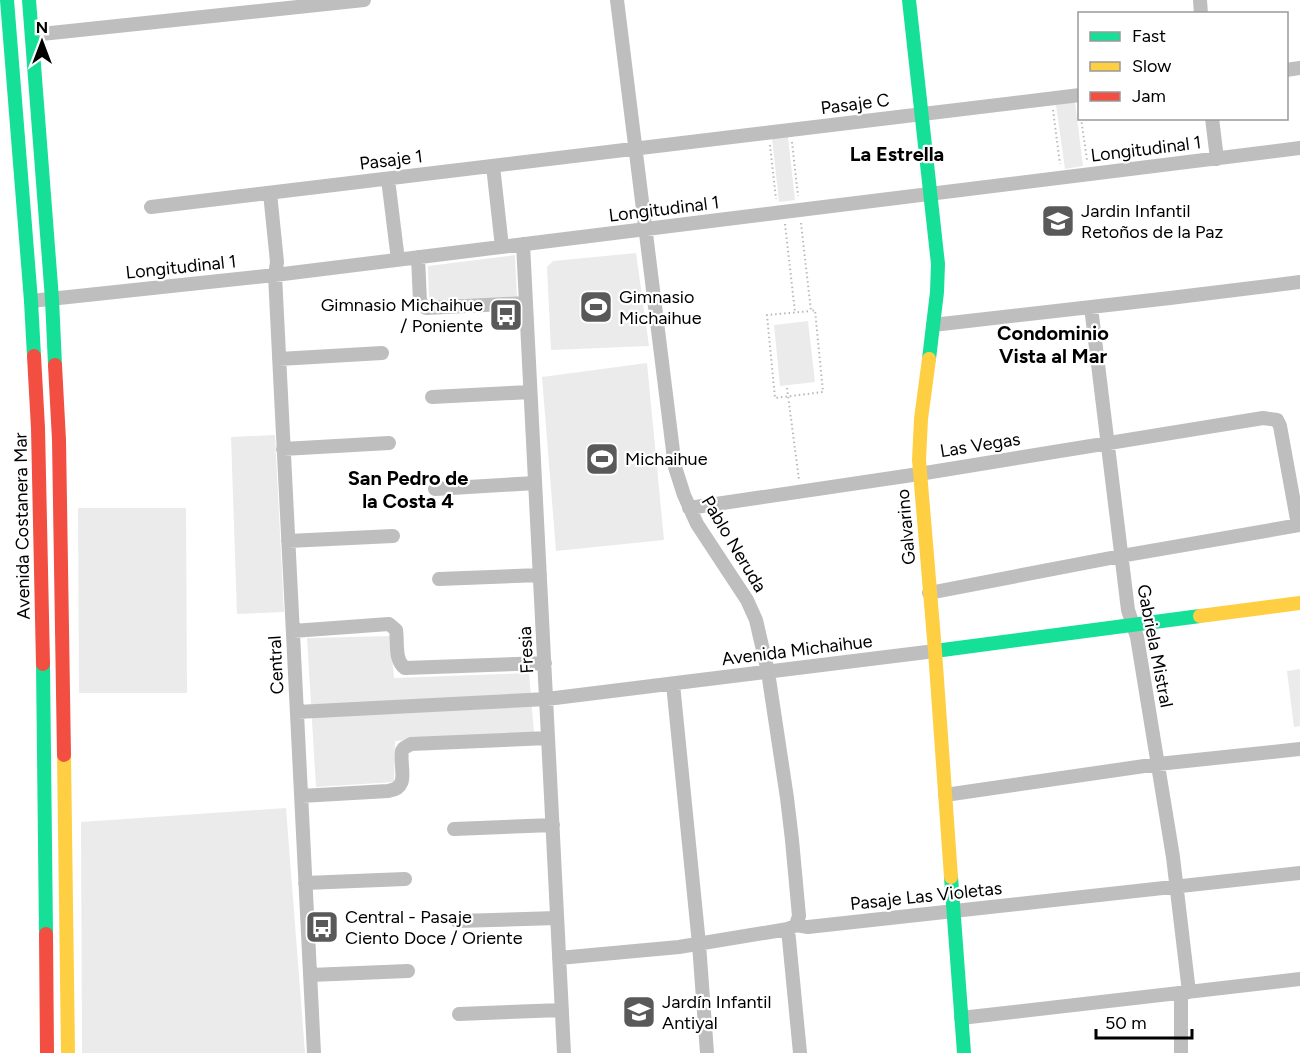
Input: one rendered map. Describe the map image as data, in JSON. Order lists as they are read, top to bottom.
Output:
{
  "streets": {
    "main road": ["Avenida Costanera Mar", "Galvarino", "Avenida Michaihue"],
    "street": [
      "Pasaje C",
      "Longitudinal 1",
      "Pasaje 1",
      "Las Vegas",
      "Pablo Neruda",
      "Gabriela Mistral",
      "Fresia",
      "Central",
      "Pasaje Las Violetas"
    ]
  },
  "crossings": [
    ["Pasaje C", "Pasaje 1"],
    ["Pasaje C", "Galvarino"],
    ["Pasaje C", "Pablo Neruda"],
    ["Longitudinal 1", "Avenida Costanera Mar"],
    ["Longitudinal 1", "Galvarino"],
    ["Longitudinal 1", "Pablo Neruda"],
    ["Longitudinal 1", "Fresia"],
    ["Longitudinal 1", "Central"],
    ["Pasaje 1", "Pablo Neruda"],
    ["Pasaje 1", "Central"],
    ["Las Vegas", "Galvarino"],
    ["Las Vegas", "Pablo Neruda"],
    ["Las Vegas", "Gabriela Mistral"],
    ["Galvarino", "Avenida Michaihue"],
    ["Galvarino", "Pasaje Las Violetas"],
    ["Pablo Neruda", "Avenida Michaihue"],
    ["Pablo Neruda", "Pasaje Las Violetas"],
    ["Gabriela Mistral", "Avenida Michaihue"],
    ["Gabriela Mistral", "Pasaje Las Violetas"],
    ["Fresia", "Avenida Michaihue"],
    ["Fresia", "Pasaje Las Violetas"],
    ["Avenida Michaihue", "Central"]
  ],
  "districts": ["La Estrella", "Condominio Vista al Mar", "San Pedro de la Costa 4"],
  "places": {
    "school or university": ["Jardin Infantil Retoños de la Paz", "Jardín Infantil Antiyal"],
    "sports": ["Gimnasio Michaihue", "Michaihue"],
    "bus stop": ["Gimnasio Michaihue / Poniente", "Central - Pasaje Ciento Doce / Oriente"]
  },
  "legend": ["Fast", "Slow", "Jam"],
  "scale_bar": "50 m",
  "north": "top"
}
